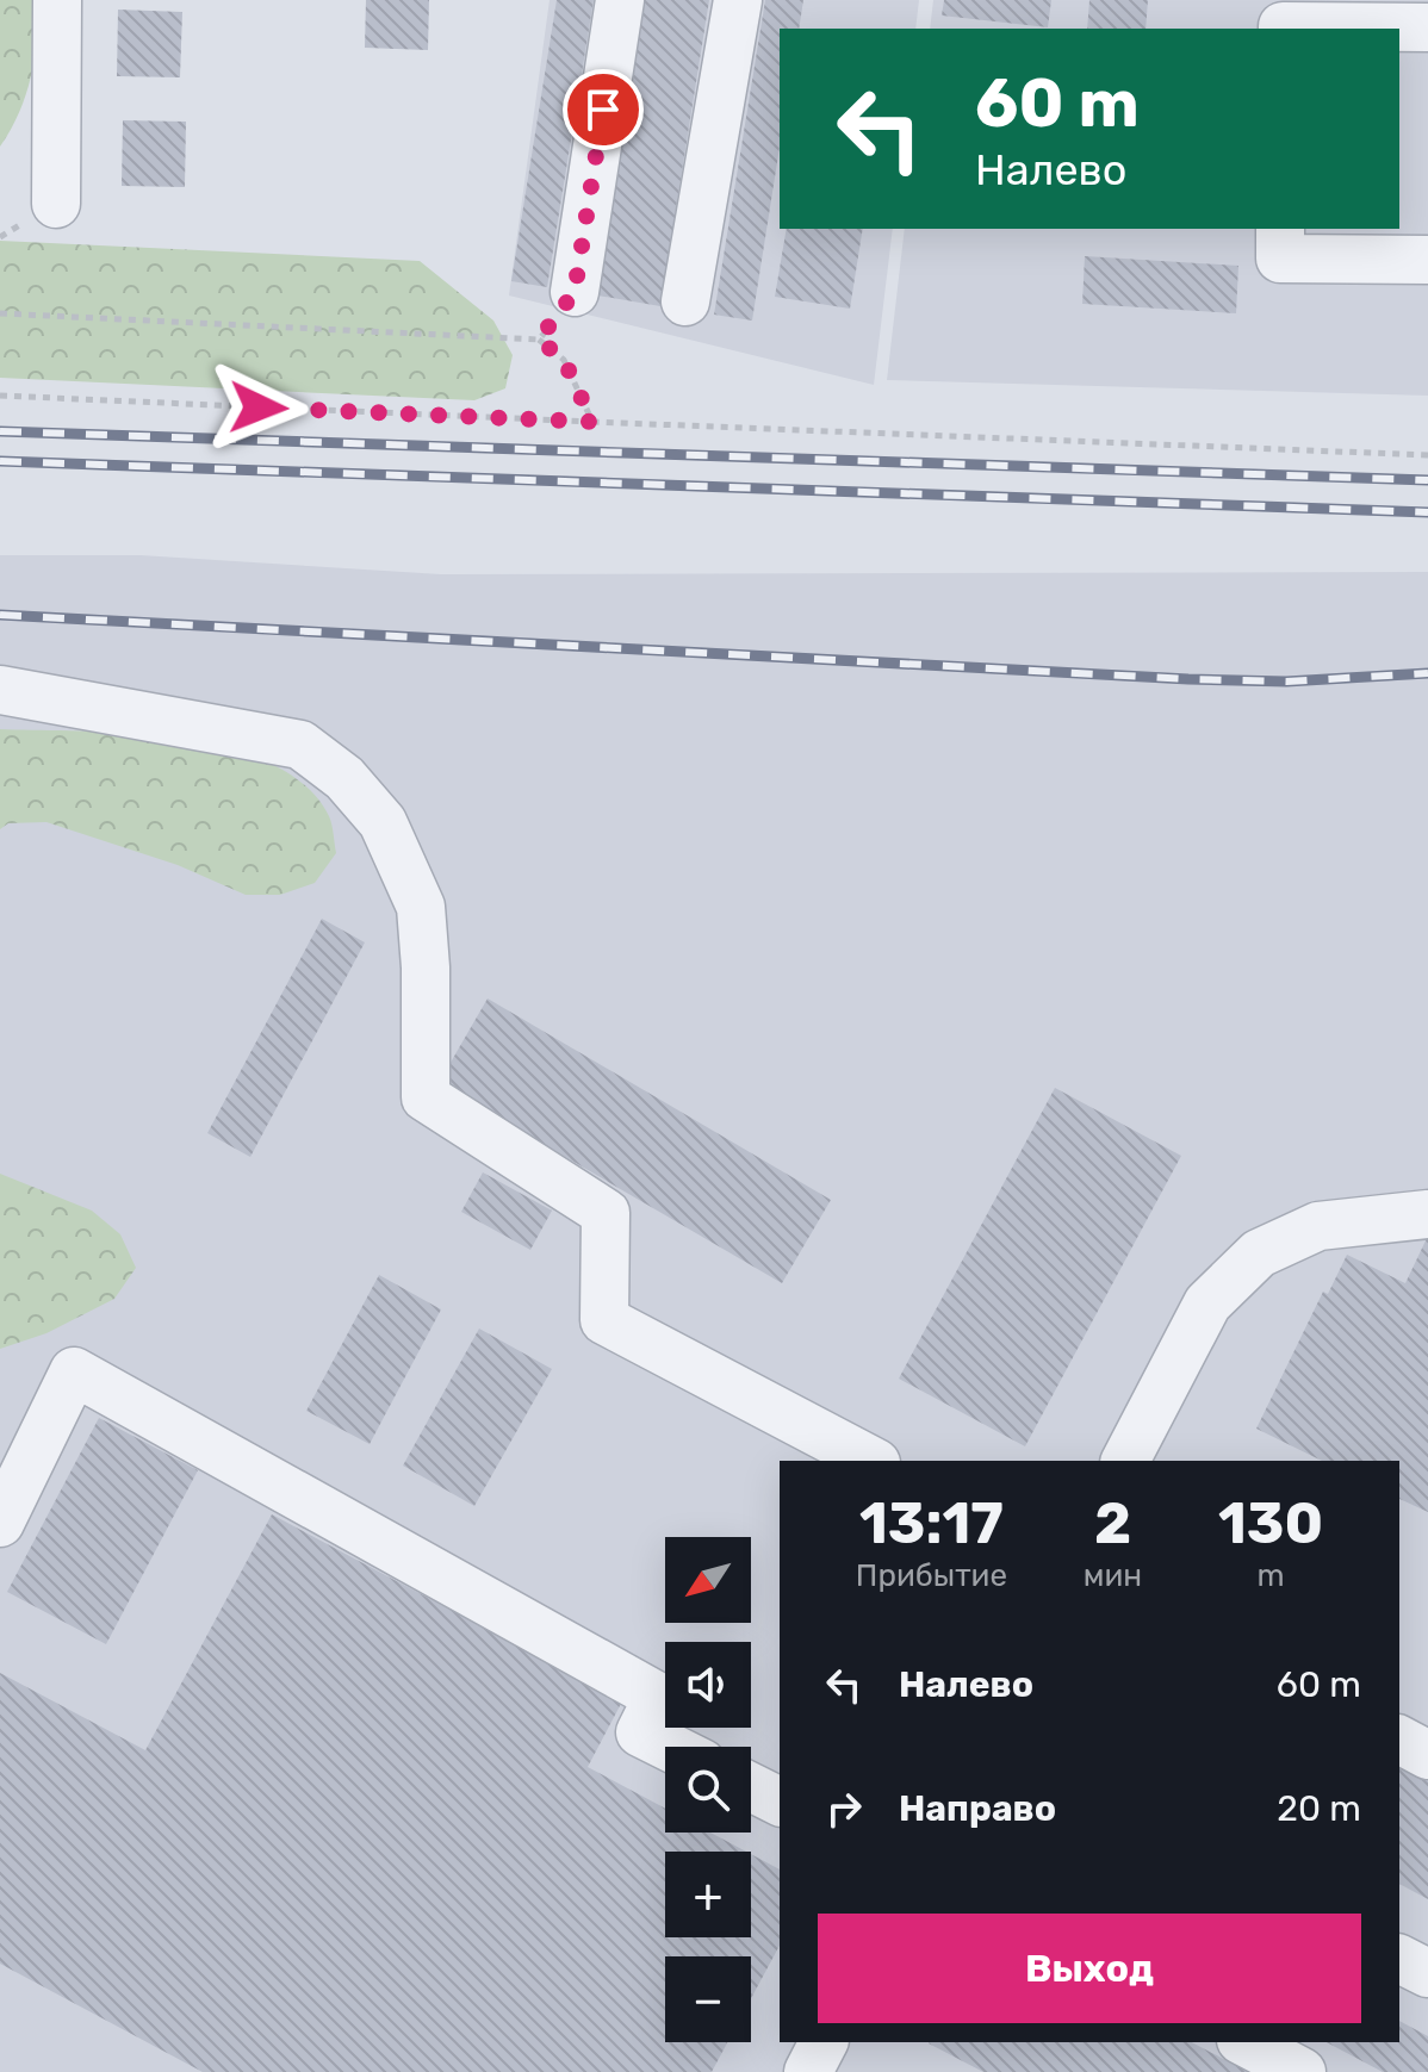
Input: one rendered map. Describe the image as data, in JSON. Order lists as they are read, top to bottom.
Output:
{
  "north": "bottom left",
  "page": {
    "turn": ["60 m", "Налево"],
    "eta": [
      "13:17",
      "Прибытие",
      "2",
      "мин",
      "130",
      "m"
    ],
    "map_buttons": ["+", "−"],
    "list": [
      {
        "name": "Налево",
        "value": "60 m"
      },
      {
        "name": "Направо",
        "value": "20 m"
      }
    ],
    "buttons": "Выход"
  }
}
